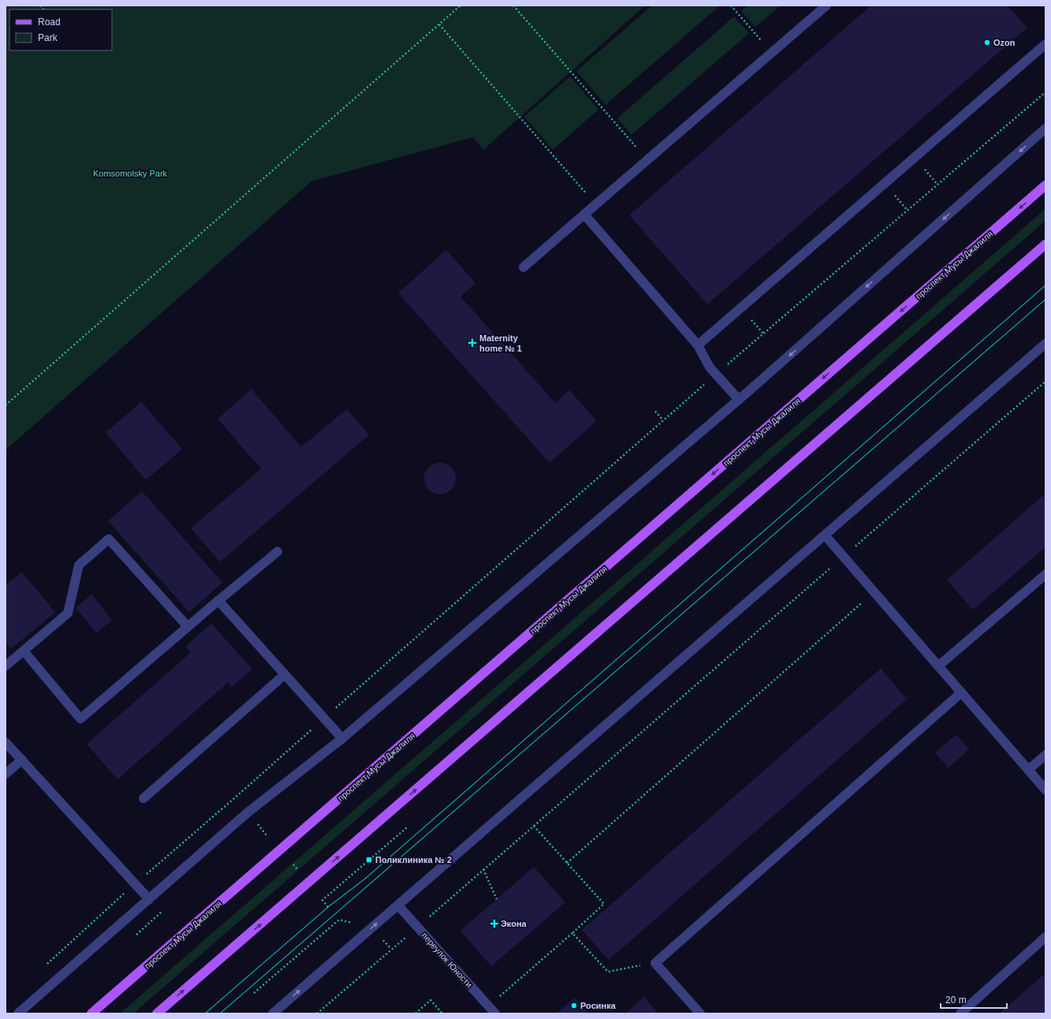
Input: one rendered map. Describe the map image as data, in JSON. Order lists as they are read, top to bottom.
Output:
{
  "streets": {
    "main road": ["проспект Мусы Джалиля"],
    "street": ["переулок Юности"]
  },
  "parks": ["Komsomolsky Park"],
  "places": {
    "other": ["Ozon", "Росинка"],
    "health": ["Maternity home № 1", "Экона"],
    "transit": ["Поликлиника № 2"]
  },
  "legend": ["Road", "Park"],
  "scale_bar": "20 m"
}
